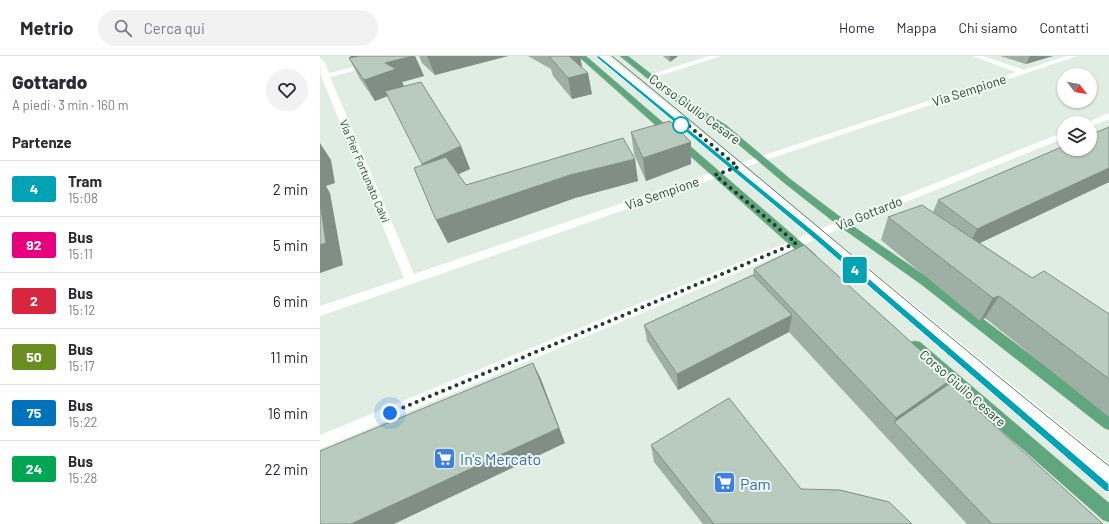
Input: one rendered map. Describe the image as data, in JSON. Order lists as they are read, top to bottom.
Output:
{
  "streets": {
    "main road": ["Corso Giulio Cesare"],
    "street": ["Via Sempione", "Via Pier Fortunato Calvi", "Via Gottardo"]
  },
  "crossings": [
    ["Via Sempione", "Corso Giulio Cesare"],
    ["Via Sempione", "Via Pier Fortunato Calvi"],
    ["Corso Giulio Cesare", "Via Gottardo"]
  ],
  "places": {
    "supermarket": ["In's Mercato", "Pam"]
  },
  "lines": ["tram line 4"],
  "north": "bottom right",
  "page": {
    "header": "Metrio",
    "search": "Cerca qui",
    "nav": [
      "Home",
      "Mappa",
      "Chi siamo",
      "Contatti"
    ],
    "heading": [
      ["Gottardo", "A piedi · 3 min · 160 m"],
      "Partenze"
    ],
    "on_map": "4",
    "list": [
      {
        "mark": "4",
        "name": "Tram",
        "note": "15:08",
        "value": "2 min"
      },
      {
        "mark": "92",
        "name": "Bus",
        "note": "15:11",
        "value": "5 min"
      },
      {
        "mark": "2",
        "name": "Bus",
        "note": "15:12",
        "value": "6 min"
      },
      {
        "mark": "50",
        "name": "Bus",
        "note": "15:17",
        "value": "11 min"
      },
      {
        "mark": "75",
        "name": "Bus",
        "note": "15:22",
        "value": "16 min"
      },
      {
        "mark": "24",
        "name": "Bus",
        "note": "15:28",
        "value": "22 min"
      }
    ]
  }
}
